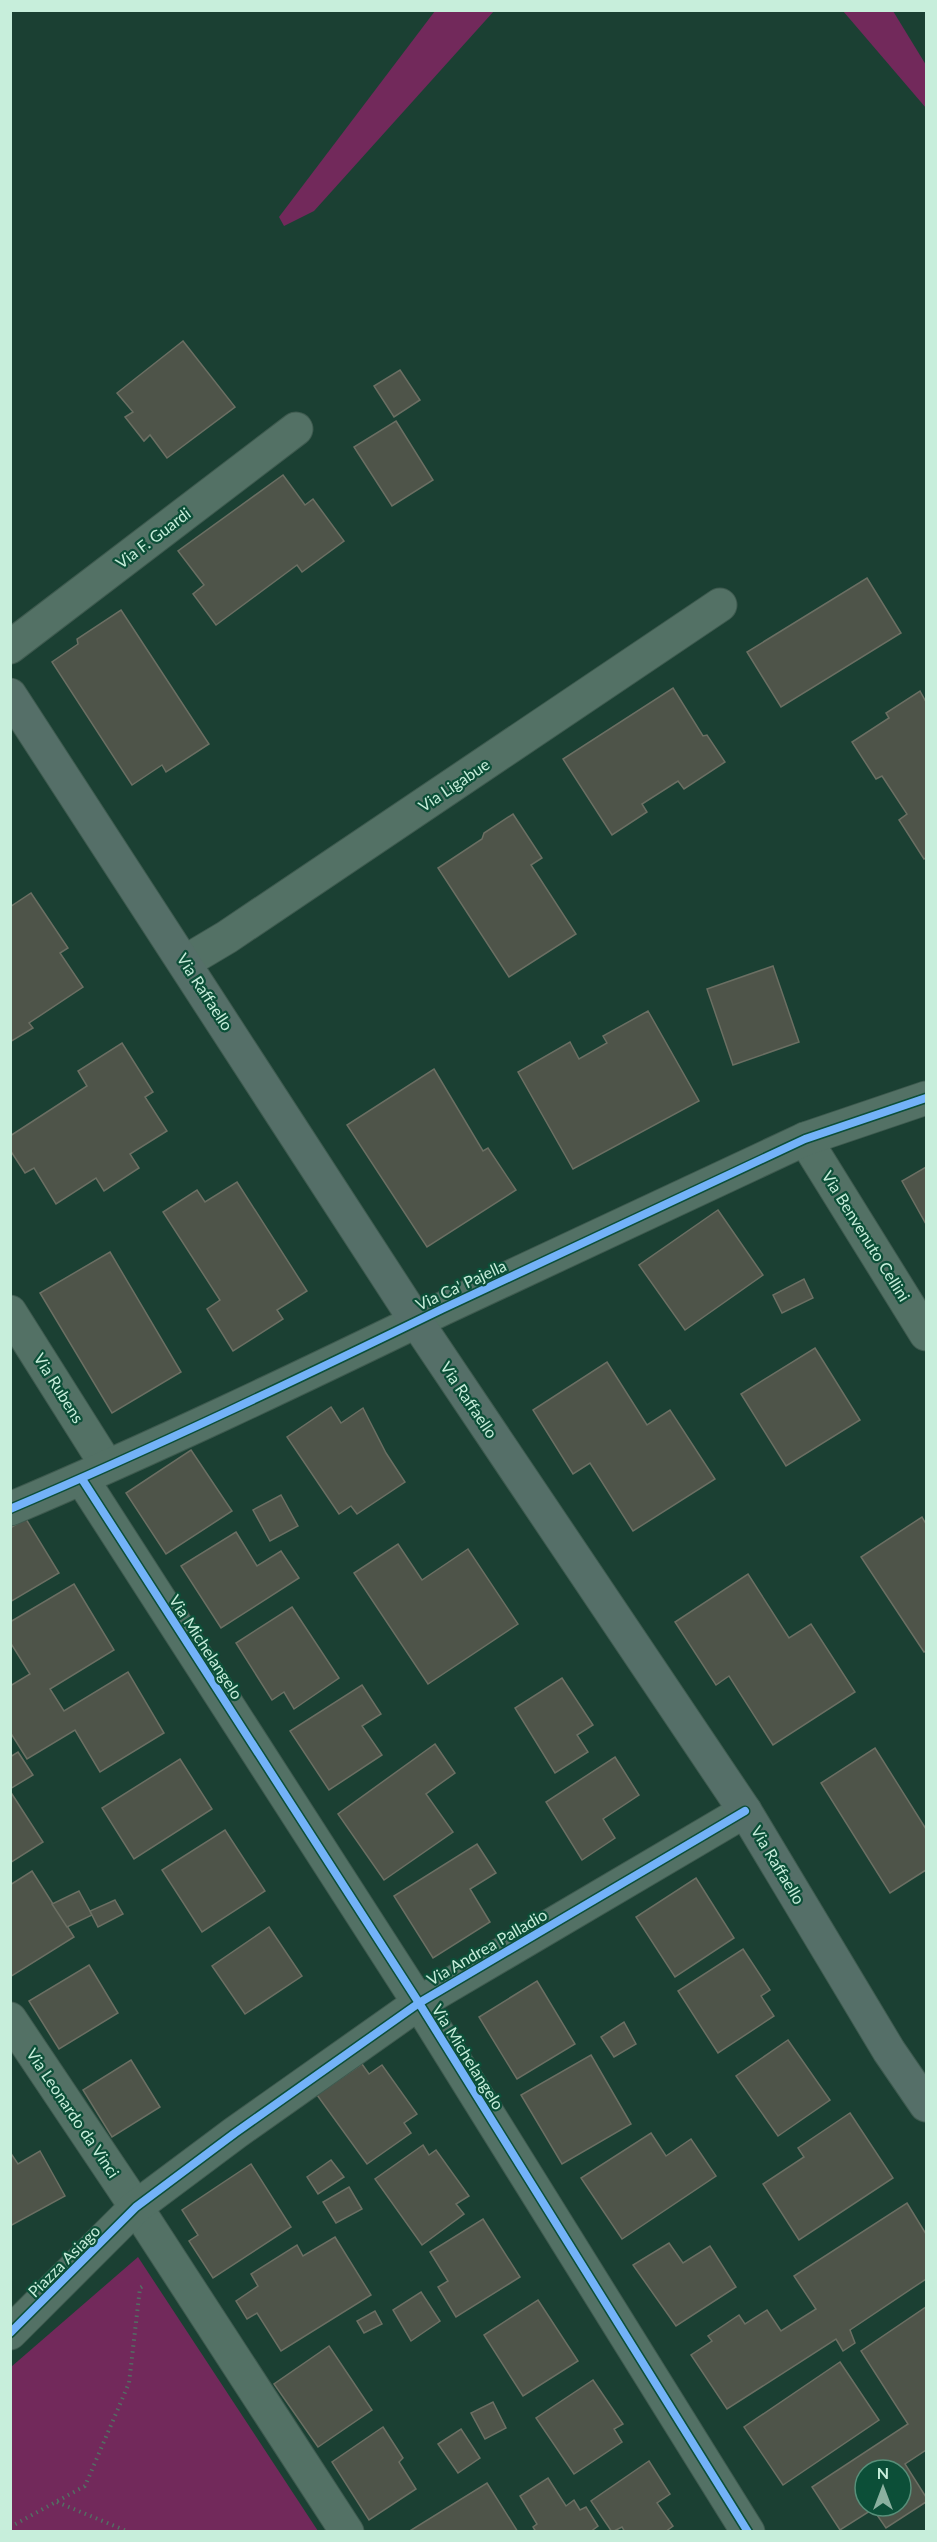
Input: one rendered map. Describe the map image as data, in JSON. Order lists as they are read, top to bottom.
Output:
{
  "streets": {
    "main road": ["Via Raffaello"],
    "street": [
      "Via F. Guardi",
      "Via Ligabue",
      "Via Benvenuto Cellini",
      "Via Ca' Pajella",
      "Via Rubens",
      "Via Michelangelo",
      "Via Andrea Palladio",
      "Via Leonardo da Vinci",
      "Piazza Asiago"
    ]
  },
  "crossings": [
    ["Via Ligabue", "Via Raffaello"],
    ["Via Raffaello", "Via Ca' Pajella"],
    ["Via Raffaello", "Via Andrea Palladio"],
    ["Via Benvenuto Cellini", "Via Ca' Pajella"],
    ["Via Ca' Pajella", "Via Rubens"],
    ["Via Ca' Pajella", "Via Michelangelo"],
    ["Via Rubens", "Via Michelangelo"],
    ["Via Michelangelo", "Via Andrea Palladio"],
    ["Via Andrea Palladio", "Via Leonardo da Vinci"],
    ["Via Andrea Palladio", "Piazza Asiago"],
    ["Via Leonardo da Vinci", "Piazza Asiago"]
  ],
  "north": "top"
}
